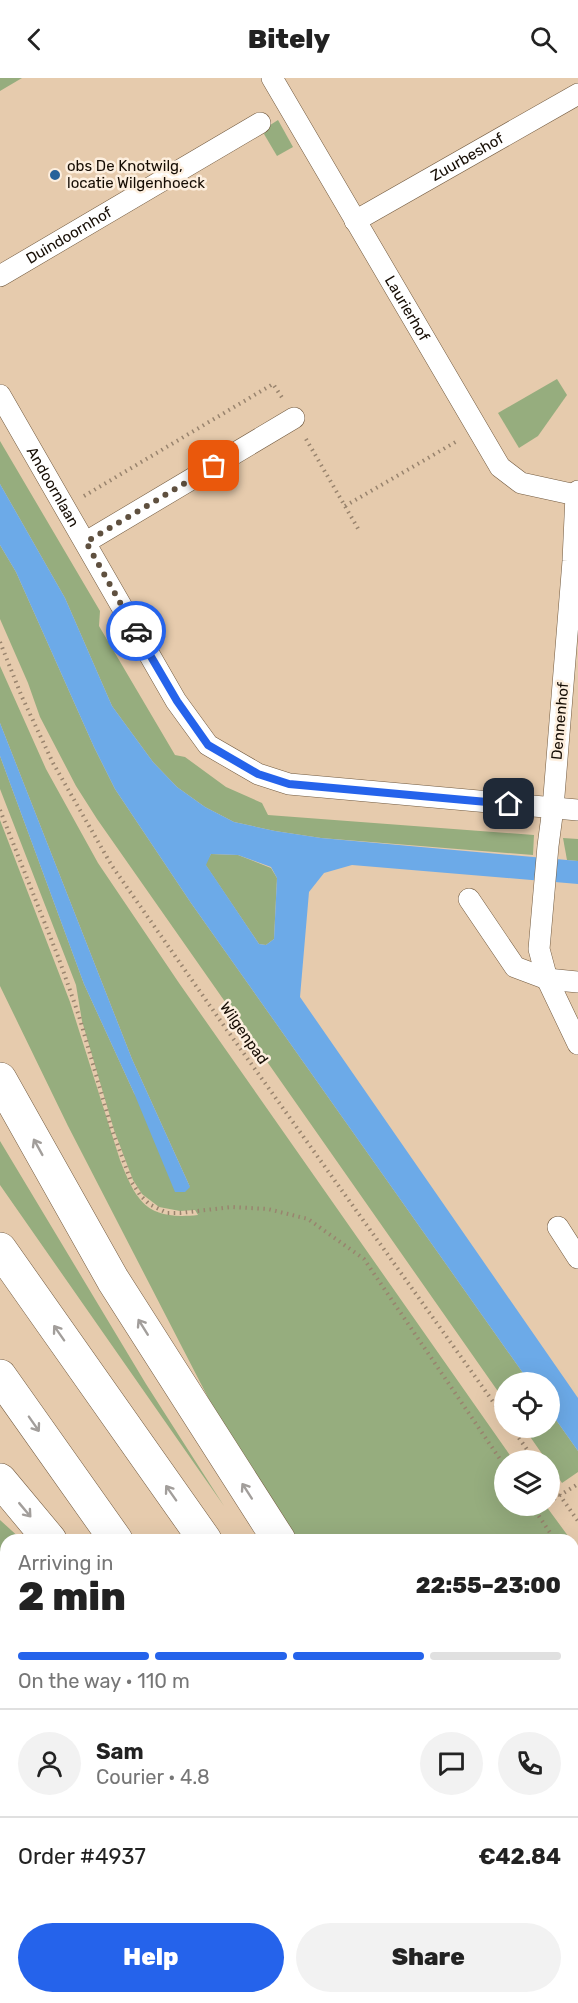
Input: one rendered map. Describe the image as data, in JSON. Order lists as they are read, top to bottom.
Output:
{
  "streets": {
    "street": [
      "Zuurbeshof",
      "Duindoornhof",
      "Laurierhof",
      "Andoornlaan",
      "Dennenhof"
    ],
    "path": ["Wilgenpad"]
  },
  "crossings": [
    ["Zuurbeshof", "Laurierhof"],
    ["Laurierhof", "Dennenhof"],
    ["Andoornlaan", "Dennenhof"]
  ],
  "places": ["obs De Knotwilg, locatie Wilgenhoeck"],
  "page": {
    "header": "Bitely",
    "heading": ["2 min", "Arriving in", "22:55–23:00"],
    "panel": [
      "Sam",
      "Courier · 4.8",
      "Order #4937",
      "€42.84"
    ],
    "bar": "On the way · 110 m",
    "buttons": ["Help", "Share"]
  }
}
